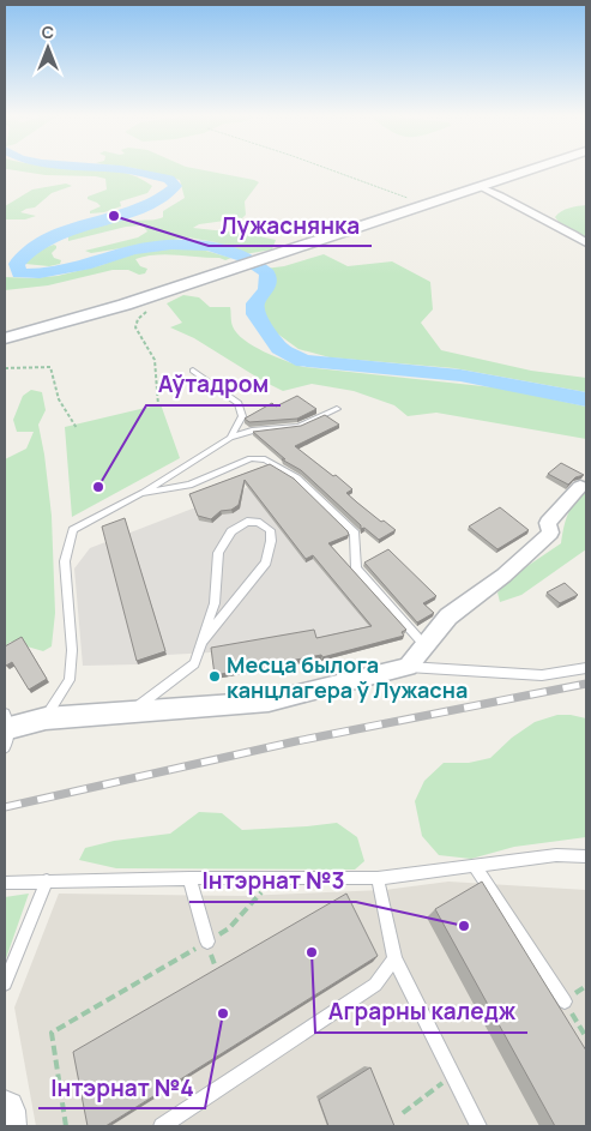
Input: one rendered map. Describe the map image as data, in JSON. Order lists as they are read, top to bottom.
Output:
{
  "places": [
    "Лужаснянка",
    "Аўтадром",
    "Месца былога канцлагера ў Лужасна",
    "Інтэрнат №3",
    "Аграрны каледж",
    "Інтэрнат №4"
  ],
  "north": "top"
}
